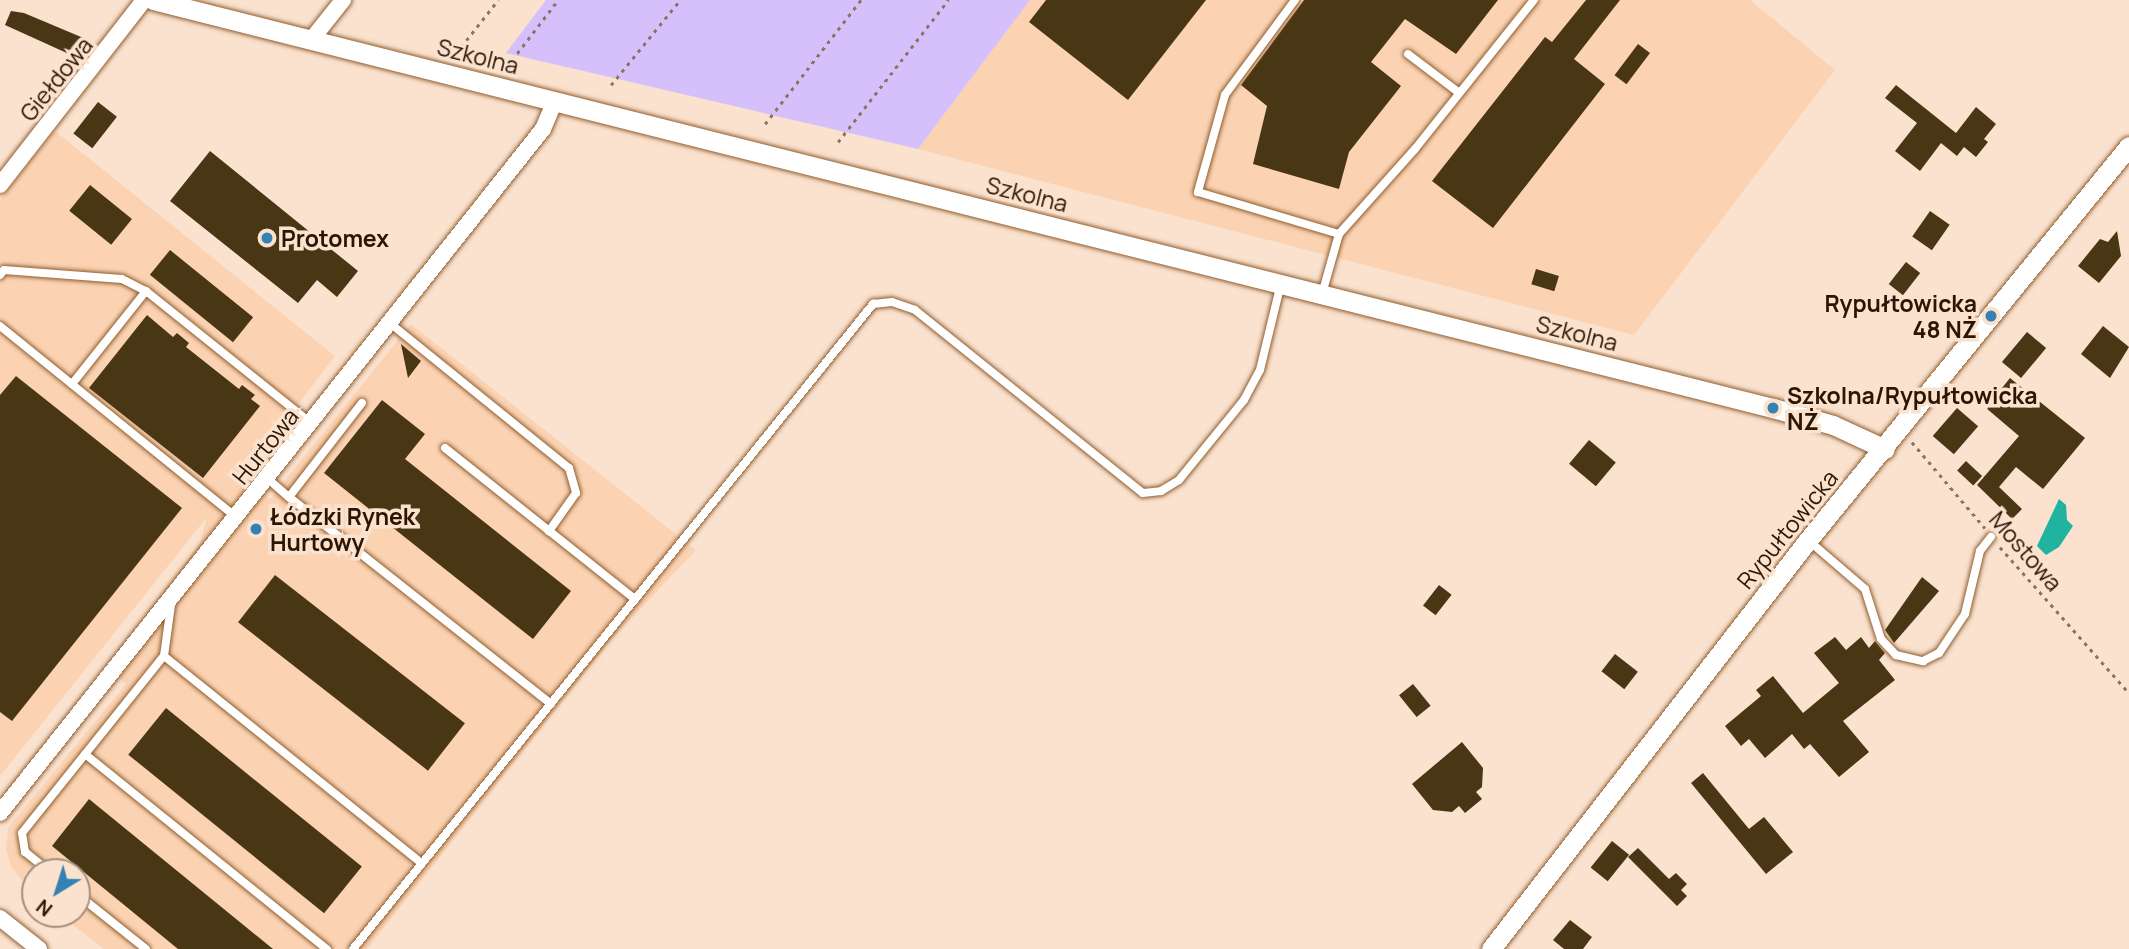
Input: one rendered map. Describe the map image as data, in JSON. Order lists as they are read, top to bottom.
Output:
{
  "streets": {
    "street": [
      "Szkolna",
      "Giełdowa",
      "Hurtowa",
      "Rypułtowicka"
    ],
    "path": ["Mostowa"]
  },
  "crossings": [
    ["Szkolna", "Hurtowa"],
    ["Szkolna", "Rypułtowicka"],
    ["Rypułtowicka", "Mostowa"]
  ],
  "places": [
    "Protomex",
    "Rypułtowicka 48 NŻ",
    "Szkolna/Rypułtowicka NŻ",
    "Łódzki Rynek Hurtowy"
  ],
  "north": "bottom left"
}
